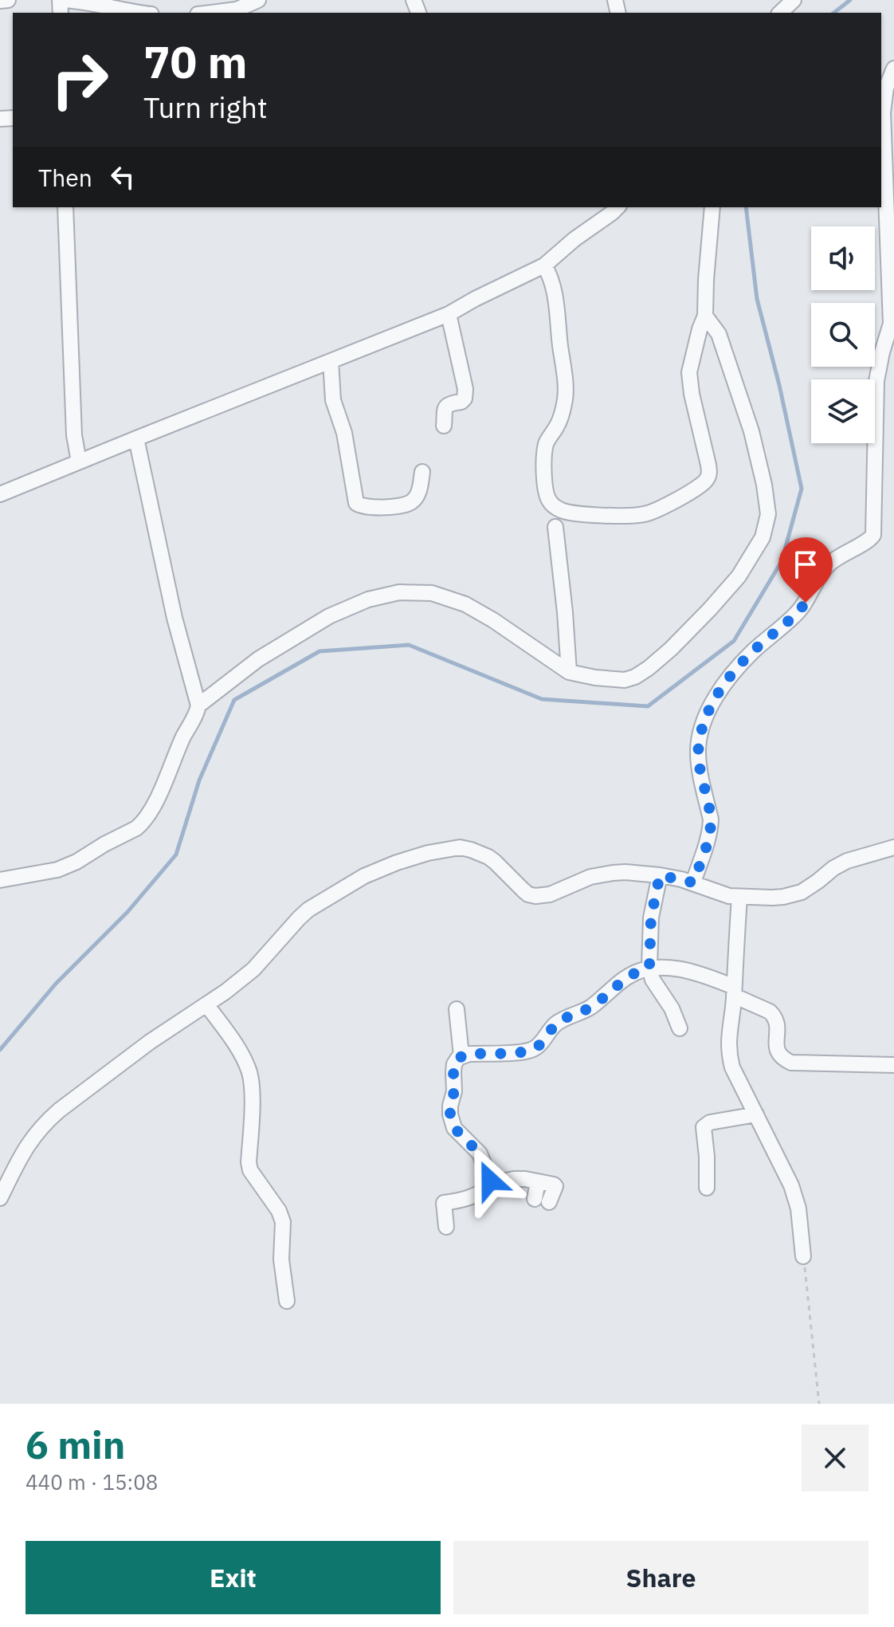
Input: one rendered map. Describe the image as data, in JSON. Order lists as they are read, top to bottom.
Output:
{
  "page": {
    "turn": ["70 m", "Turn right"],
    "then": "Then",
    "heading": ["6 min", "440 m · 15:08"],
    "buttons": ["Exit", "Share"]
  }
}
